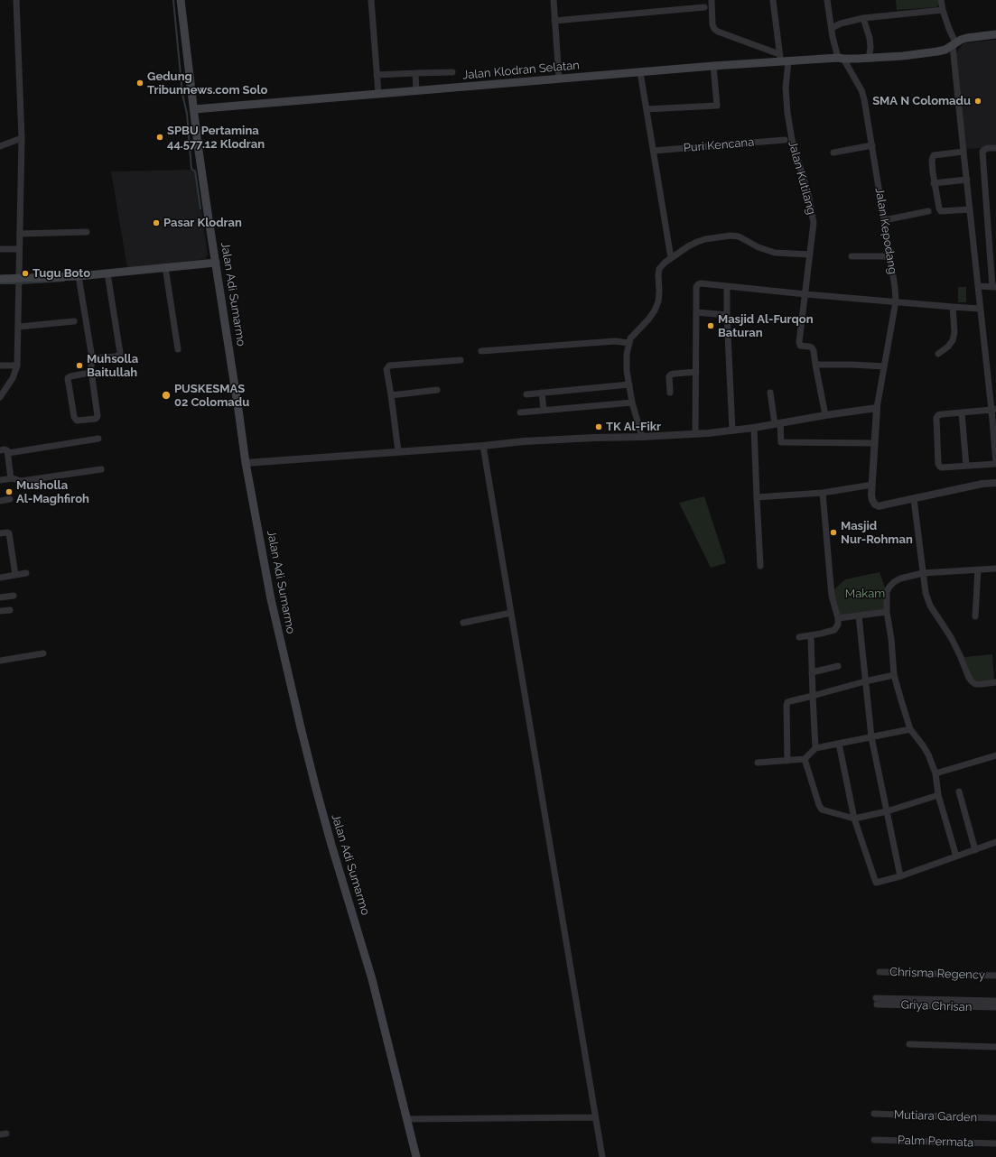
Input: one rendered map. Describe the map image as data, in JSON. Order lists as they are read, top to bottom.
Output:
{
  "streets": {
    "main road": ["Jalan Klodran Selatan", "Jalan Adi Sumarmo"],
    "street": [
      "Puri Kencana",
      "Jalan Kutilang",
      "Jalan Kepodang",
      "Chrisma Regency",
      "Griya Chrisan",
      "Mutiara Garden",
      "Palm Permata"
    ]
  },
  "crossings": [
    ["Jalan Klodran Selatan", "Jalan Kutilang"],
    ["Jalan Klodran Selatan", "Jalan Kepodang"],
    ["Jalan Klodran Selatan", "Jalan Adi Sumarmo"]
  ],
  "parks": ["Makam"],
  "places": [
    "Gedung Tribunnews.com Solo",
    "SMA N Colomadu",
    "SPBU Pertamina 44.577.12 Klodran",
    "Pasar Klodran",
    "Tugu Boto",
    "Masjid Al-Furqon Baturan",
    "Muhsolla Baitullah",
    "PUSKESMAS 02 Colomadu",
    "TK Al-Fikr",
    "Musholla Al-Maghfiroh",
    "Masjid Nur-Rohman"
  ]
}
